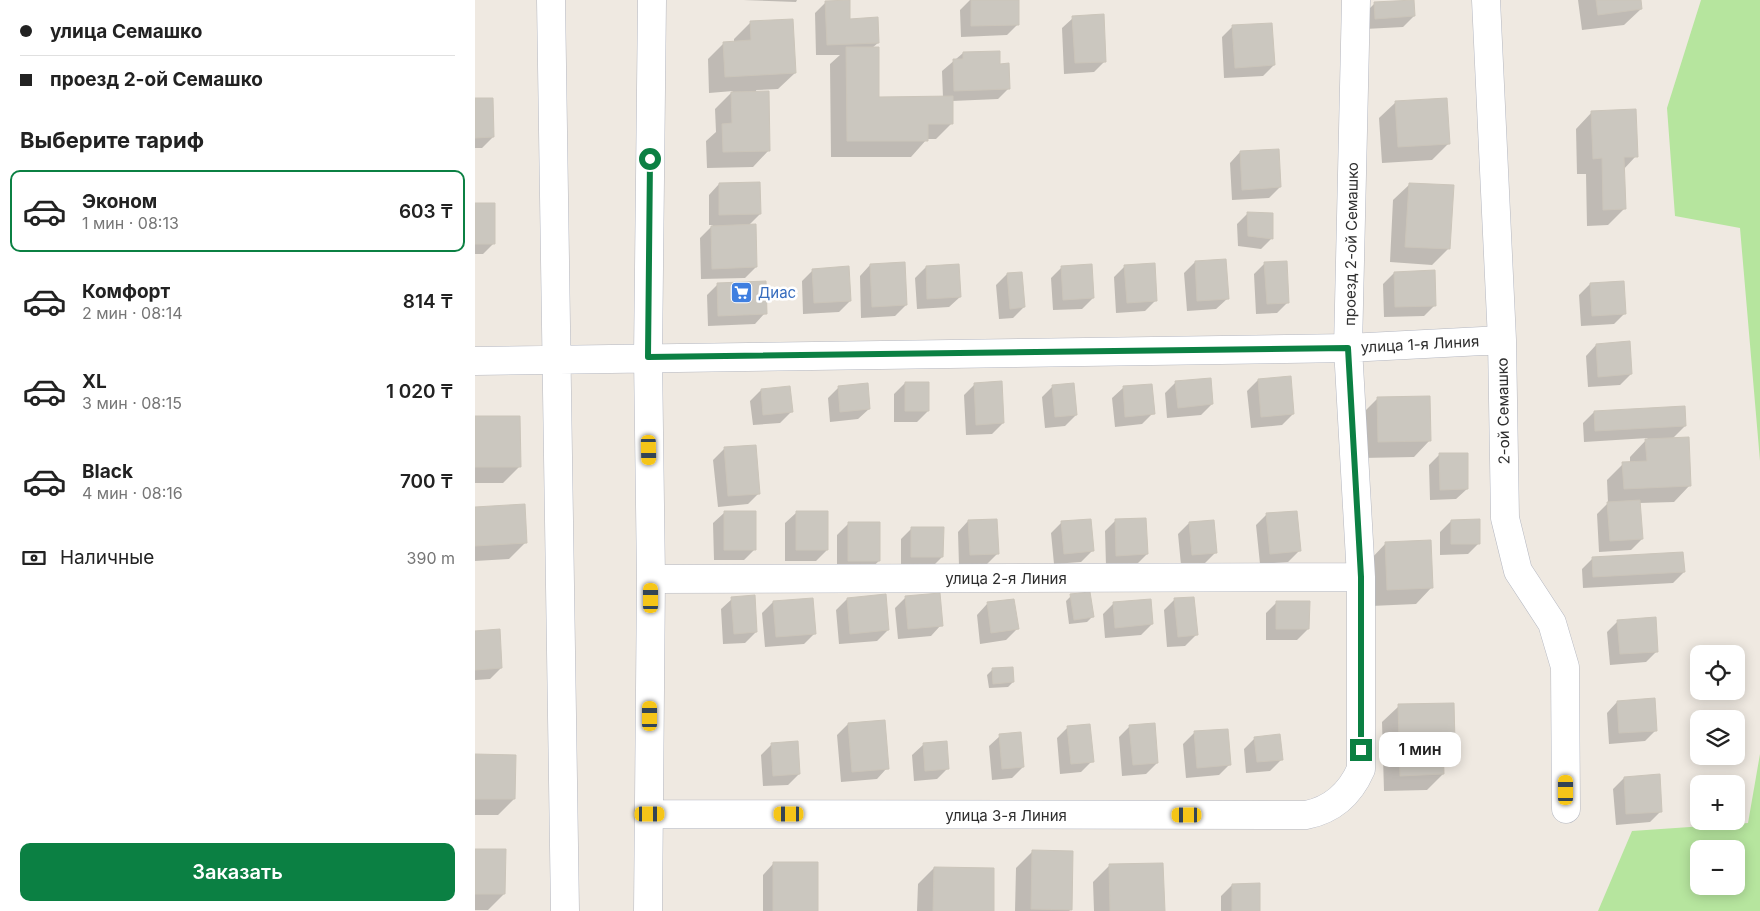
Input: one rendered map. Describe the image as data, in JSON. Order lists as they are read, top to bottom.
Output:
{
  "streets": {
    "street": [
      "проезд 2-ой Семашко",
      "улица 1-я Линия",
      "2-ой Семашко",
      "улица 2-я Линия",
      "улица 3-я Линия"
    ]
  },
  "crossings": [
    ["проезд 2-ой Семашко", "улица 1-я Линия"],
    ["проезд 2-ой Семашко", "улица 2-я Линия"],
    ["проезд 2-ой Семашко", "улица 3-я Линия"],
    ["улица 1-я Линия", "2-ой Семашко"]
  ],
  "places": {
    "supermarket": ["Диас"]
  },
  "page": {
    "banner": ["улица Семашко", "проезд 2-ой Семашко"],
    "heading": "Выберите тариф",
    "list": [
      {
        "name": "Эконом",
        "note": "1 мин · 08:13",
        "value": "603 ₸"
      },
      {
        "name": "Комфорт",
        "note": "2 мин · 08:14",
        "value": "814 ₸"
      },
      {
        "name": "XL",
        "note": "3 мин · 08:15",
        "value": "1 020 ₸"
      },
      {
        "name": "Black",
        "note": "4 мин · 08:16",
        "value": "700 ₸"
      }
    ],
    "pay": ["Наличные", "390 m"],
    "map_buttons": ["+", "−"],
    "bubble": "1 мин",
    "buttons": "Заказать"
  }
}
